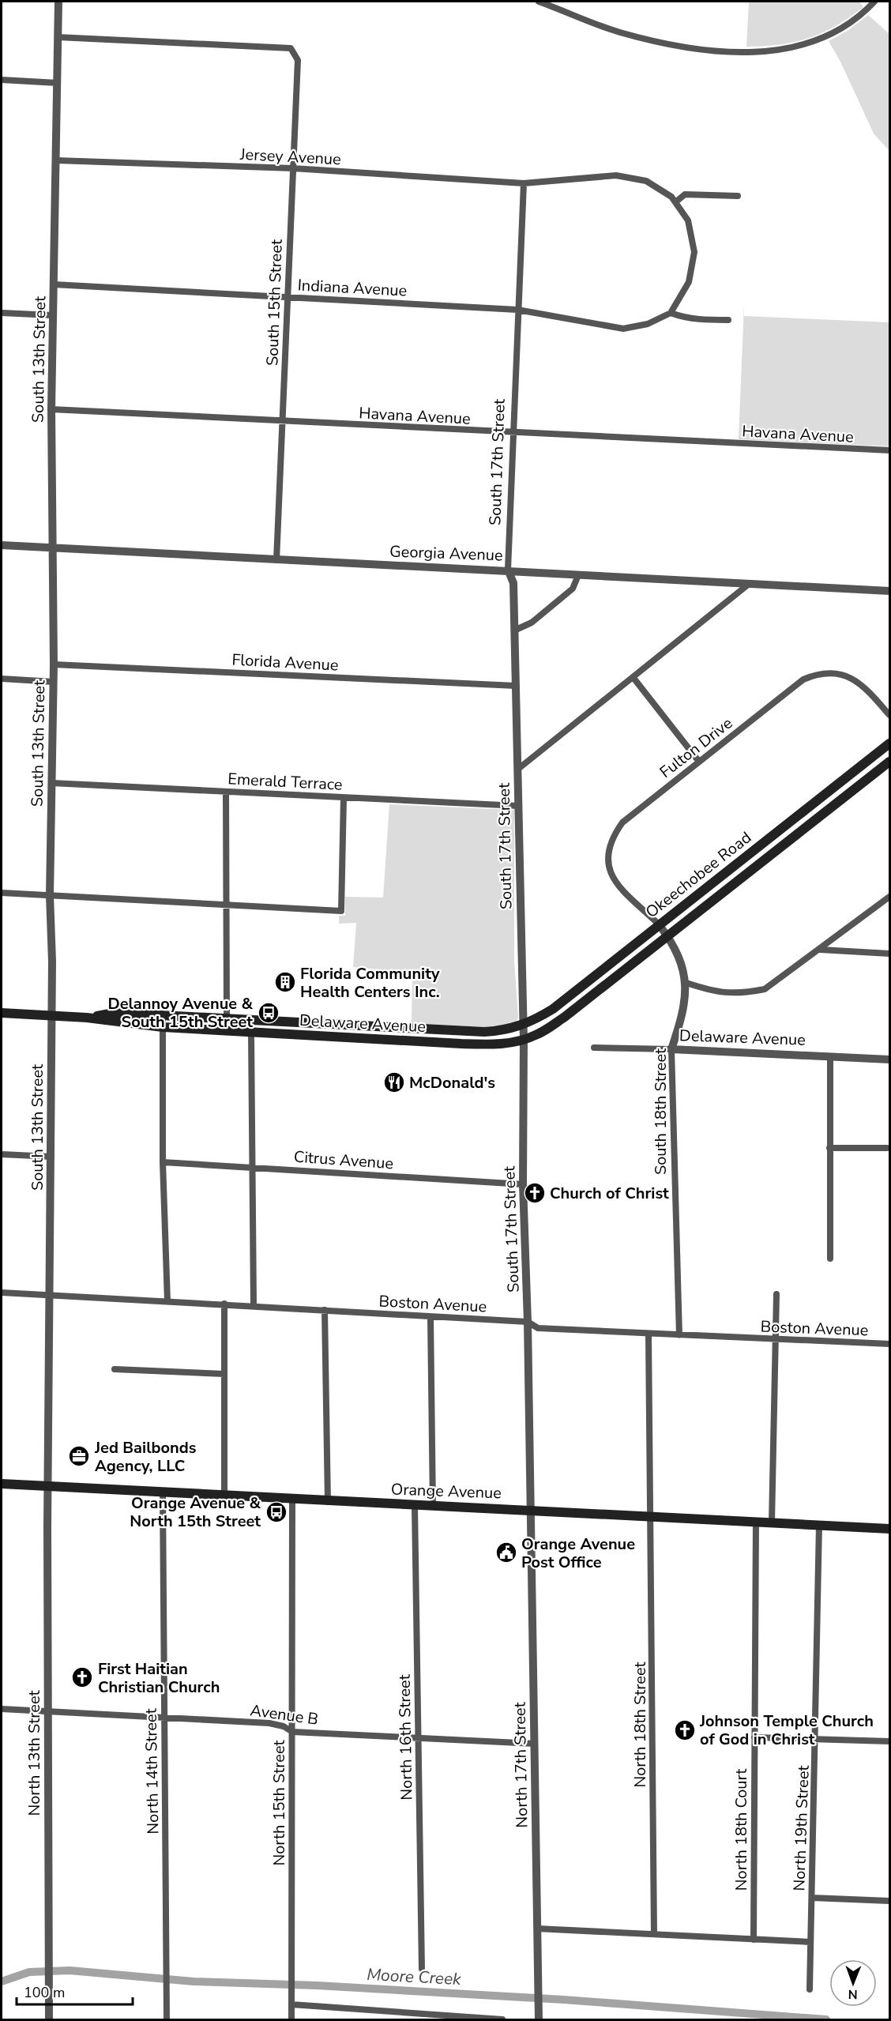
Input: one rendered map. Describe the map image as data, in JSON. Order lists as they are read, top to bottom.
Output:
{
  "streets": {
    "main road": ["Okeechobee Road", "Delaware Avenue", "Orange Avenue"],
    "street": [
      "Jersey Avenue",
      "Indiana Avenue",
      "South 15th Street",
      "South 13th Street",
      "Havana Avenue",
      "South 17th Street",
      "Georgia Avenue",
      "Florida Avenue",
      "Fulton Drive",
      "Emerald Terrace",
      "South 18th Street",
      "Citrus Avenue",
      "Boston Avenue",
      "Avenue B",
      "North 18th Street",
      "North 16th Street",
      "North 13th Street",
      "North 17th Street",
      "North 14th Street",
      "North 15th Street",
      "North 19th Street",
      "North 18th Court"
    ]
  },
  "crossings": [
    ["Jersey Avenue", "Indiana Avenue"],
    ["Jersey Avenue", "South 15th Street"],
    ["Jersey Avenue", "South 13th Street"],
    ["Jersey Avenue", "South 17th Street"],
    ["Indiana Avenue", "South 15th Street"],
    ["Indiana Avenue", "South 13th Street"],
    ["Indiana Avenue", "South 17th Street"],
    ["South 15th Street", "South 13th Street"],
    ["South 15th Street", "Havana Avenue"],
    ["South 15th Street", "Georgia Avenue"],
    ["South 13th Street", "Havana Avenue"],
    ["South 13th Street", "Georgia Avenue"],
    ["South 13th Street", "Florida Avenue"],
    ["South 13th Street", "Emerald Terrace"],
    ["South 13th Street", "Delaware Avenue"],
    ["South 13th Street", "Boston Avenue"],
    ["South 13th Street", "Orange Avenue"],
    ["South 13th Street", "North 13th Street"],
    ["Havana Avenue", "South 17th Street"],
    ["South 17th Street", "Georgia Avenue"],
    ["South 17th Street", "Florida Avenue"],
    ["South 17th Street", "Emerald Terrace"],
    ["South 17th Street", "Okeechobee Road"],
    ["South 17th Street", "Delaware Avenue"],
    ["South 17th Street", "Citrus Avenue"],
    ["South 17th Street", "Boston Avenue"],
    ["South 17th Street", "Orange Avenue"],
    ["South 17th Street", "North 17th Street"],
    ["Fulton Drive", "Okeechobee Road"],
    ["Fulton Drive", "South 18th Street"],
    ["Okeechobee Road", "Delaware Avenue"],
    ["Okeechobee Road", "South 18th Street"],
    ["Delaware Avenue", "South 18th Street"],
    ["South 18th Street", "Boston Avenue"],
    ["Orange Avenue", "North 18th Street"],
    ["Orange Avenue", "North 16th Street"],
    ["Orange Avenue", "North 13th Street"],
    ["Orange Avenue", "North 17th Street"],
    ["Orange Avenue", "North 14th Street"],
    ["Orange Avenue", "North 15th Street"],
    ["Orange Avenue", "North 19th Street"],
    ["Orange Avenue", "North 18th Court"],
    ["Avenue B", "North 16th Street"],
    ["Avenue B", "North 13th Street"],
    ["Avenue B", "North 17th Street"],
    ["Avenue B", "North 14th Street"],
    ["Avenue B", "North 15th Street"]
  ],
  "water": ["Moore Creek"],
  "places": {
    "building": ["Florida Community Health Centers Inc."],
    "bus stop": ["Delannoy Avenue & South 15th Street", "Orange Avenue & North 15th Street"],
    "restaurant": ["McDonald's"],
    "church": ["Church of Christ", "First Haitian Christian Church", "Johnson Temple Church of God in Christ"],
    "office": ["Jed Bailbonds Agency, LLC"],
    "public building": ["Orange Avenue Post Office"]
  },
  "scale_bar": "100 m",
  "north": "bottom"
}
